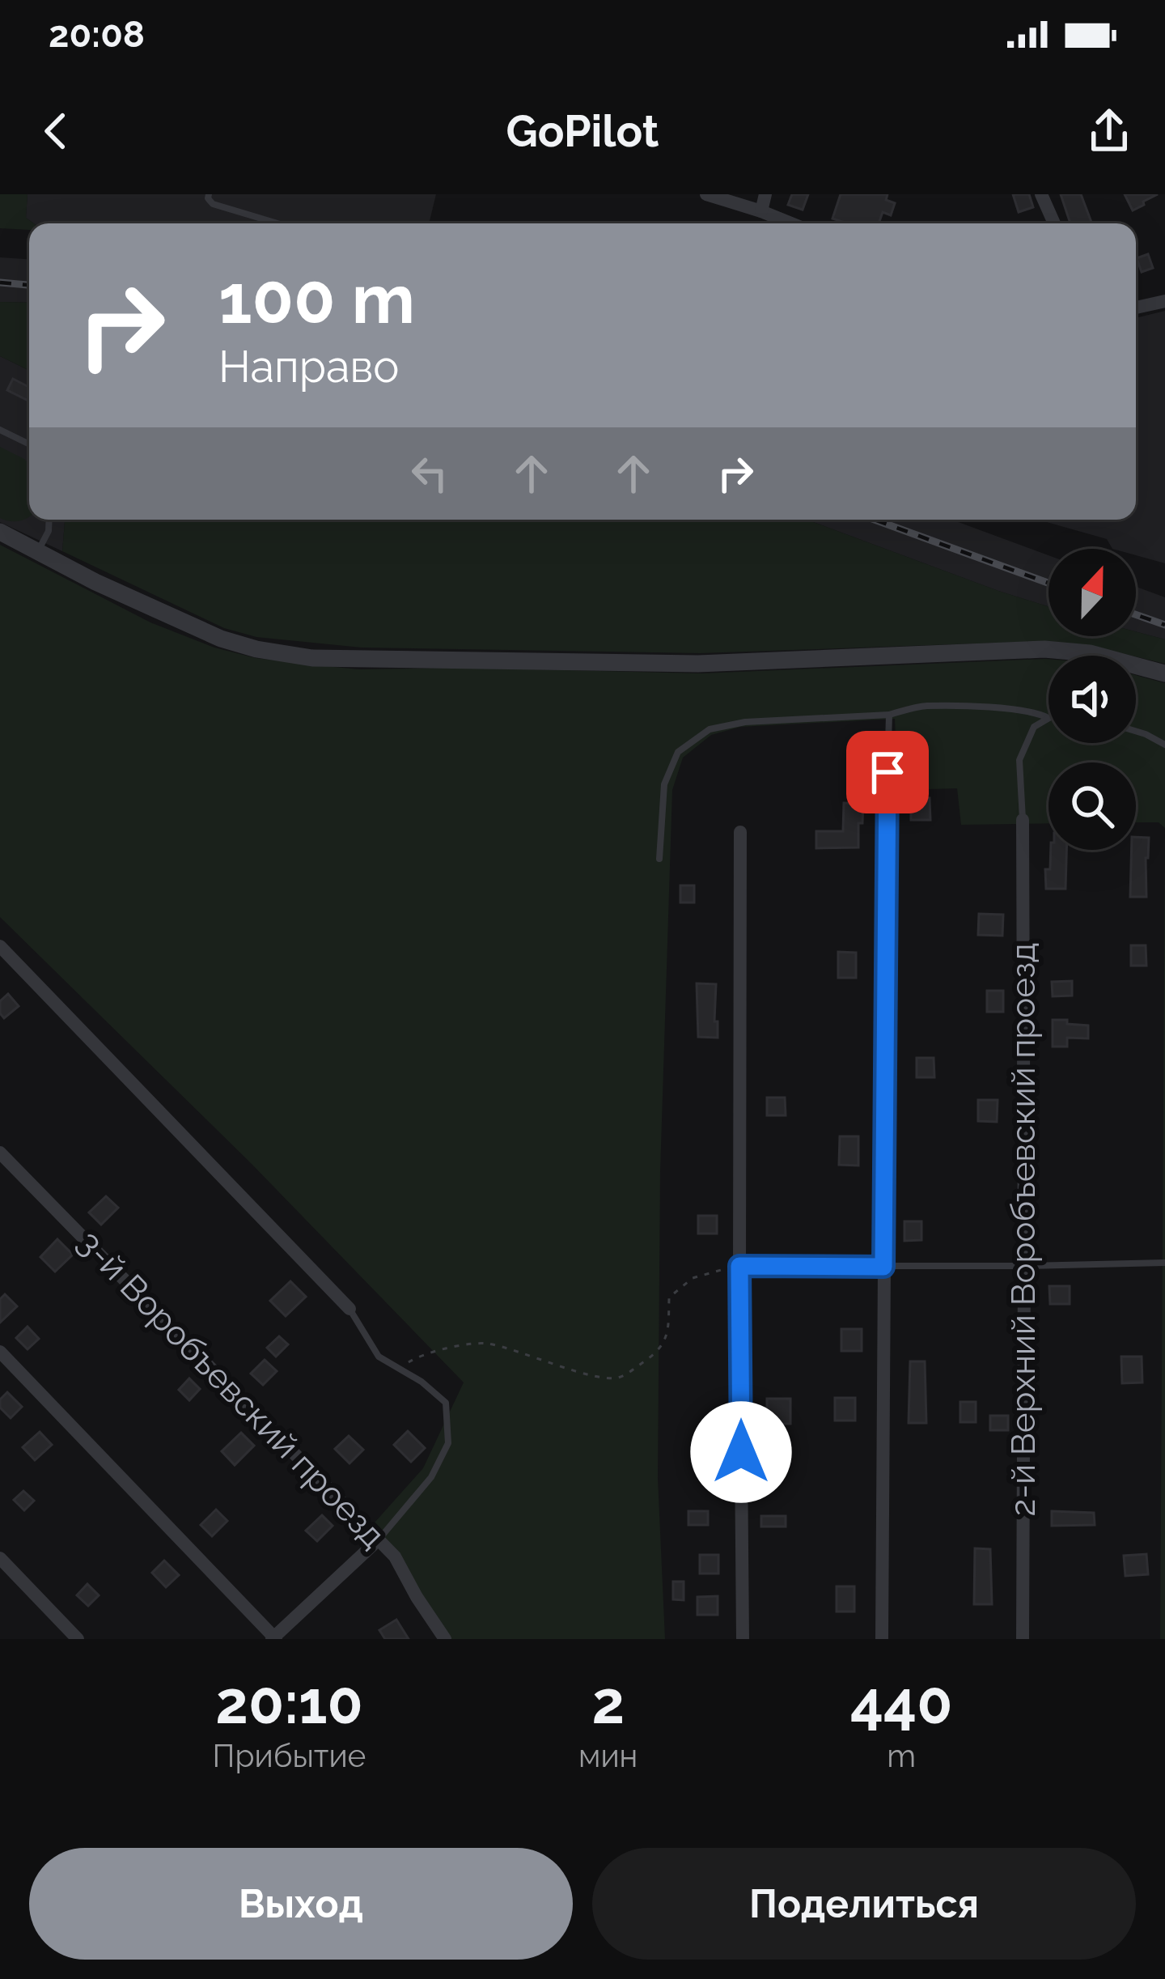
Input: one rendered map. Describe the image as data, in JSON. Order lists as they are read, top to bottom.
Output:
{
  "streets": {
    "street": ["2-й Верхний Воробъевский проезд", "3-й Воробъевский проезд"]
  },
  "north": "top",
  "page": {
    "status": "20:08",
    "header": "GoPilot",
    "turn": ["100 m", "Направо"],
    "eta": [
      "20:10",
      "Прибытие",
      "2",
      "мин",
      "440",
      "m"
    ],
    "buttons": ["Выход", "Поделиться"]
  }
}
